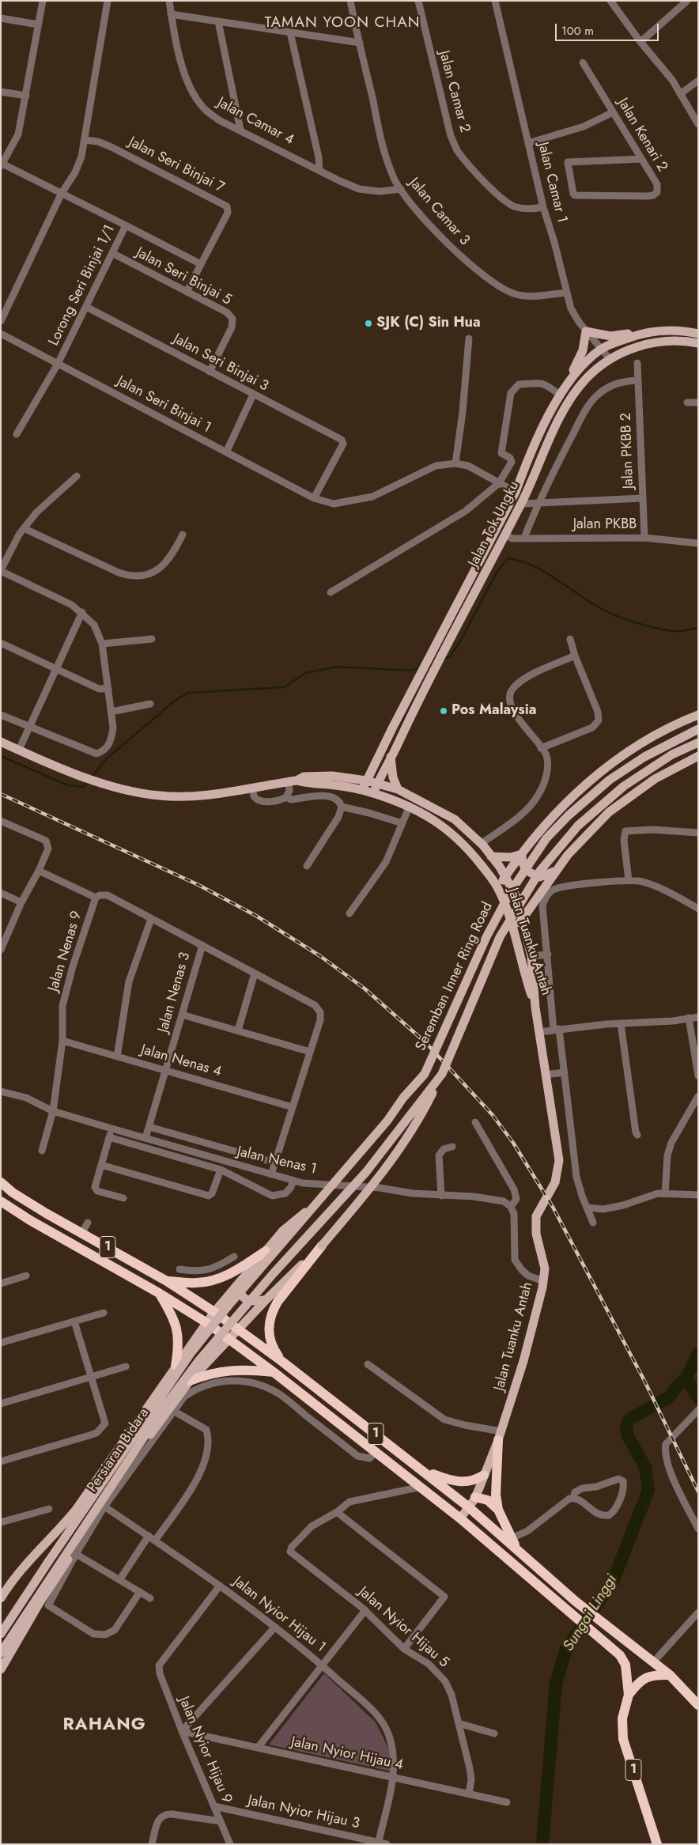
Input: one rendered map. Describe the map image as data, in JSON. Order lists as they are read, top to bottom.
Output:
{
  "streets": {
    "highway": ["1"],
    "main road": [
      "Jalan Tok Ungku",
      "Jalan Tuanku Antah",
      "Seremban Inner Ring Road",
      "Persiaran Bidara"
    ],
    "street": [
      "Jalan Camar 2",
      "Jalan Camar 4",
      "Jalan Kenari 2",
      "Jalan Seri Binjai 7",
      "Jalan Camar 1",
      "Jalan Camar 3",
      "Jalan Seri Binjai 5",
      "Lorong Seri Binjai 1/1",
      "Jalan Seri Binjai 3",
      "Jalan Seri Binjai 1",
      "Jalan PKBB 2",
      "Jalan PKBB",
      "Jalan Nenas 9",
      "Jalan Nenas 3",
      "Jalan Nenas 4",
      "Jalan Nenas 1",
      "Jalan Nyior Hijau 1",
      "Jalan Nyior Hijau 5",
      "Jalan Nyior Hijau 9",
      "Jalan Nyior Hijau 4",
      "Jalan Nyior Hijau 3"
    ]
  },
  "crossings": [
    ["Jalan Camar 2", "Jalan Camar 1"],
    ["Jalan Camar 4", "Jalan Camar 3"],
    ["Jalan Seri Binjai 7", "Jalan Seri Binjai 5"],
    ["Jalan Camar 1", "Jalan Camar 3"],
    ["Jalan Camar 1", "Jalan Tok Ungku"],
    ["Jalan Seri Binjai 5", "Lorong Seri Binjai 1/1"],
    ["Jalan Seri Binjai 5", "Jalan Seri Binjai 3"],
    ["Lorong Seri Binjai 1/1", "Jalan Seri Binjai 3"],
    ["Lorong Seri Binjai 1/1", "Jalan Seri Binjai 1"],
    ["Jalan Seri Binjai 3", "Jalan Seri Binjai 1"],
    ["Jalan PKBB 2", "Jalan PKBB"],
    ["Jalan Tok Ungku", "Jalan PKBB"],
    ["Jalan Tuanku Antah", "1"],
    ["Jalan Nenas 9", "Jalan Nenas 3"],
    ["Jalan Nenas 9", "Jalan Nenas 4"],
    ["Jalan Nenas 9", "Jalan Nenas 1"],
    ["Seremban Inner Ring Road", "Persiaran Bidara"],
    ["Jalan Nenas 3", "Jalan Nenas 4"],
    ["Jalan Nenas 3", "Jalan Nenas 1"],
    ["1", "Persiaran Bidara"],
    ["Jalan Nyior Hijau 1", "Jalan Nyior Hijau 9"],
    ["Jalan Nyior Hijau 1", "Jalan Nyior Hijau 4"],
    ["Jalan Nyior Hijau 1", "Jalan Nyior Hijau 3"],
    ["Jalan Nyior Hijau 5", "Jalan Nyior Hijau 4"],
    ["Jalan Nyior Hijau 9", "Jalan Nyior Hijau 4"],
    ["Jalan Nyior Hijau 9", "Jalan Nyior Hijau 3"]
  ],
  "districts": ["TAMAN YOON CHAN", "RAHANG"],
  "water": ["Sungai Linggi"],
  "places": ["SJK (C) Sin Hua", "Pos Malaysia"],
  "scale_bar": "100 m"
}
